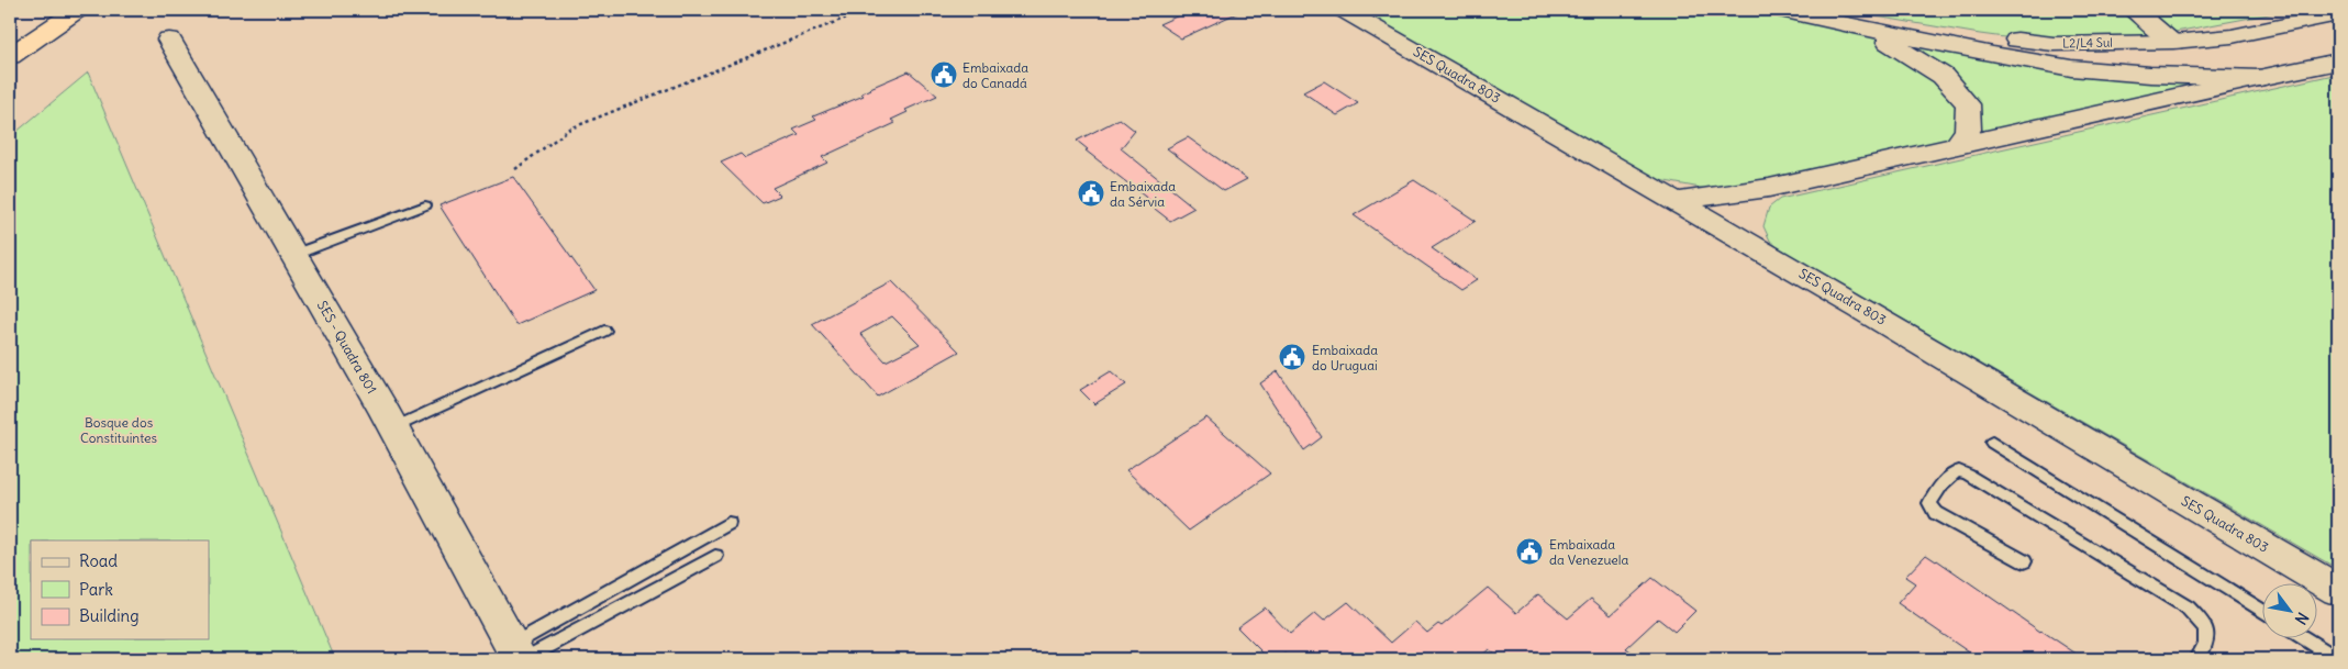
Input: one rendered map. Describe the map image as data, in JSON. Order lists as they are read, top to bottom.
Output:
{
  "streets": {
    "street": ["L2/L4 Sul", "SES Quadra 803", "SES - Quadra 801"]
  },
  "crossings": [
    ["L2/L4 Sul", "SES Quadra 803"]
  ],
  "parks": ["Bosque dos Constituintes"],
  "places": {
    "public building": [
      "Embaixada do Canadá",
      "Embaixada da Sérvia",
      "Embaixada do Uruguai",
      "Embaixada da Venezuela"
    ]
  },
  "legend": ["Road", "Park", "Building"],
  "north": "bottom right"
}
